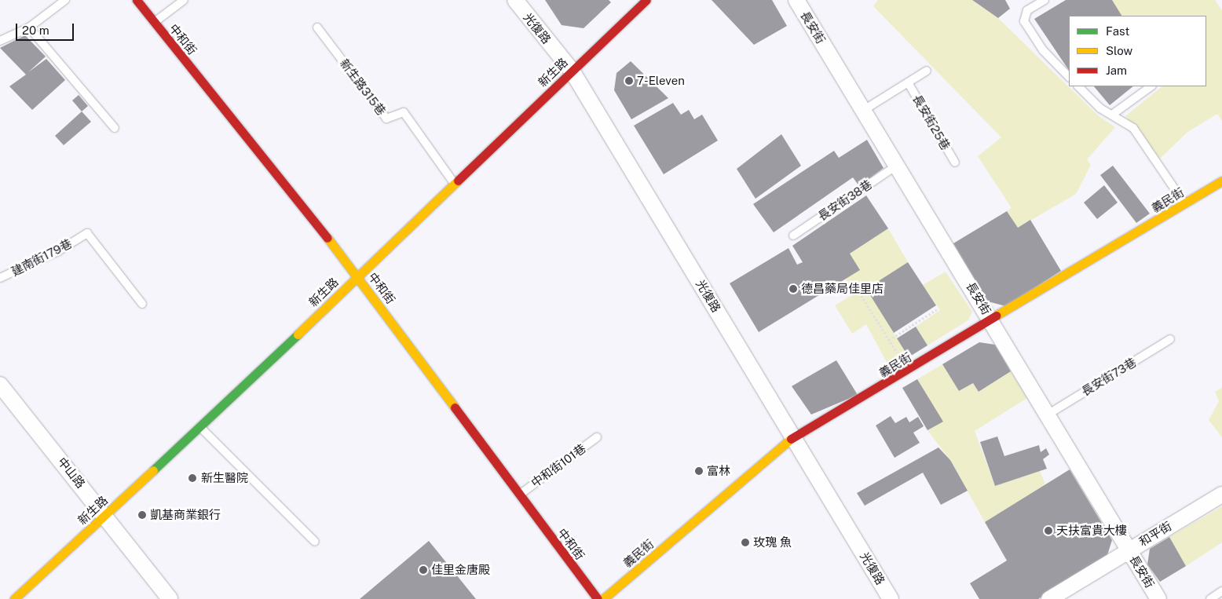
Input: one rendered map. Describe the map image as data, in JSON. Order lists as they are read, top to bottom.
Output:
{
  "streets": {
    "street": [
      "長安街",
      "光復路",
      "中和街",
      "新生路",
      "義民街",
      "中山路",
      "和平街"
    ],
    "lane": [
      "新生路315巷",
      "長安街25巷",
      "長安街38巷",
      "建南街179巷",
      "長安街73巷",
      "中和街101巷"
    ]
  },
  "crossings": [
    ["長安街", "長安街25巷"],
    ["長安街", "長安街38巷"],
    ["長安街", "義民街"],
    ["長安街", "長安街73巷"],
    ["長安街", "和平街"],
    ["光復路", "新生路"],
    ["光復路", "義民街"],
    ["中和街", "新生路"],
    ["中和街", "中和街101巷"],
    ["新生路", "新生路315巷"],
    ["新生路", "中山路"]
  ],
  "places": [
    "7-Eleven",
    "德昌藥局佳里店",
    "富林",
    "新生醫院",
    "凱基商業銀行",
    "天扶富貴大樓",
    "玫瑰 魚",
    "佳里金唐殿"
  ],
  "legend": ["Fast", "Slow", "Jam"],
  "scale_bar": "20 m"
}
